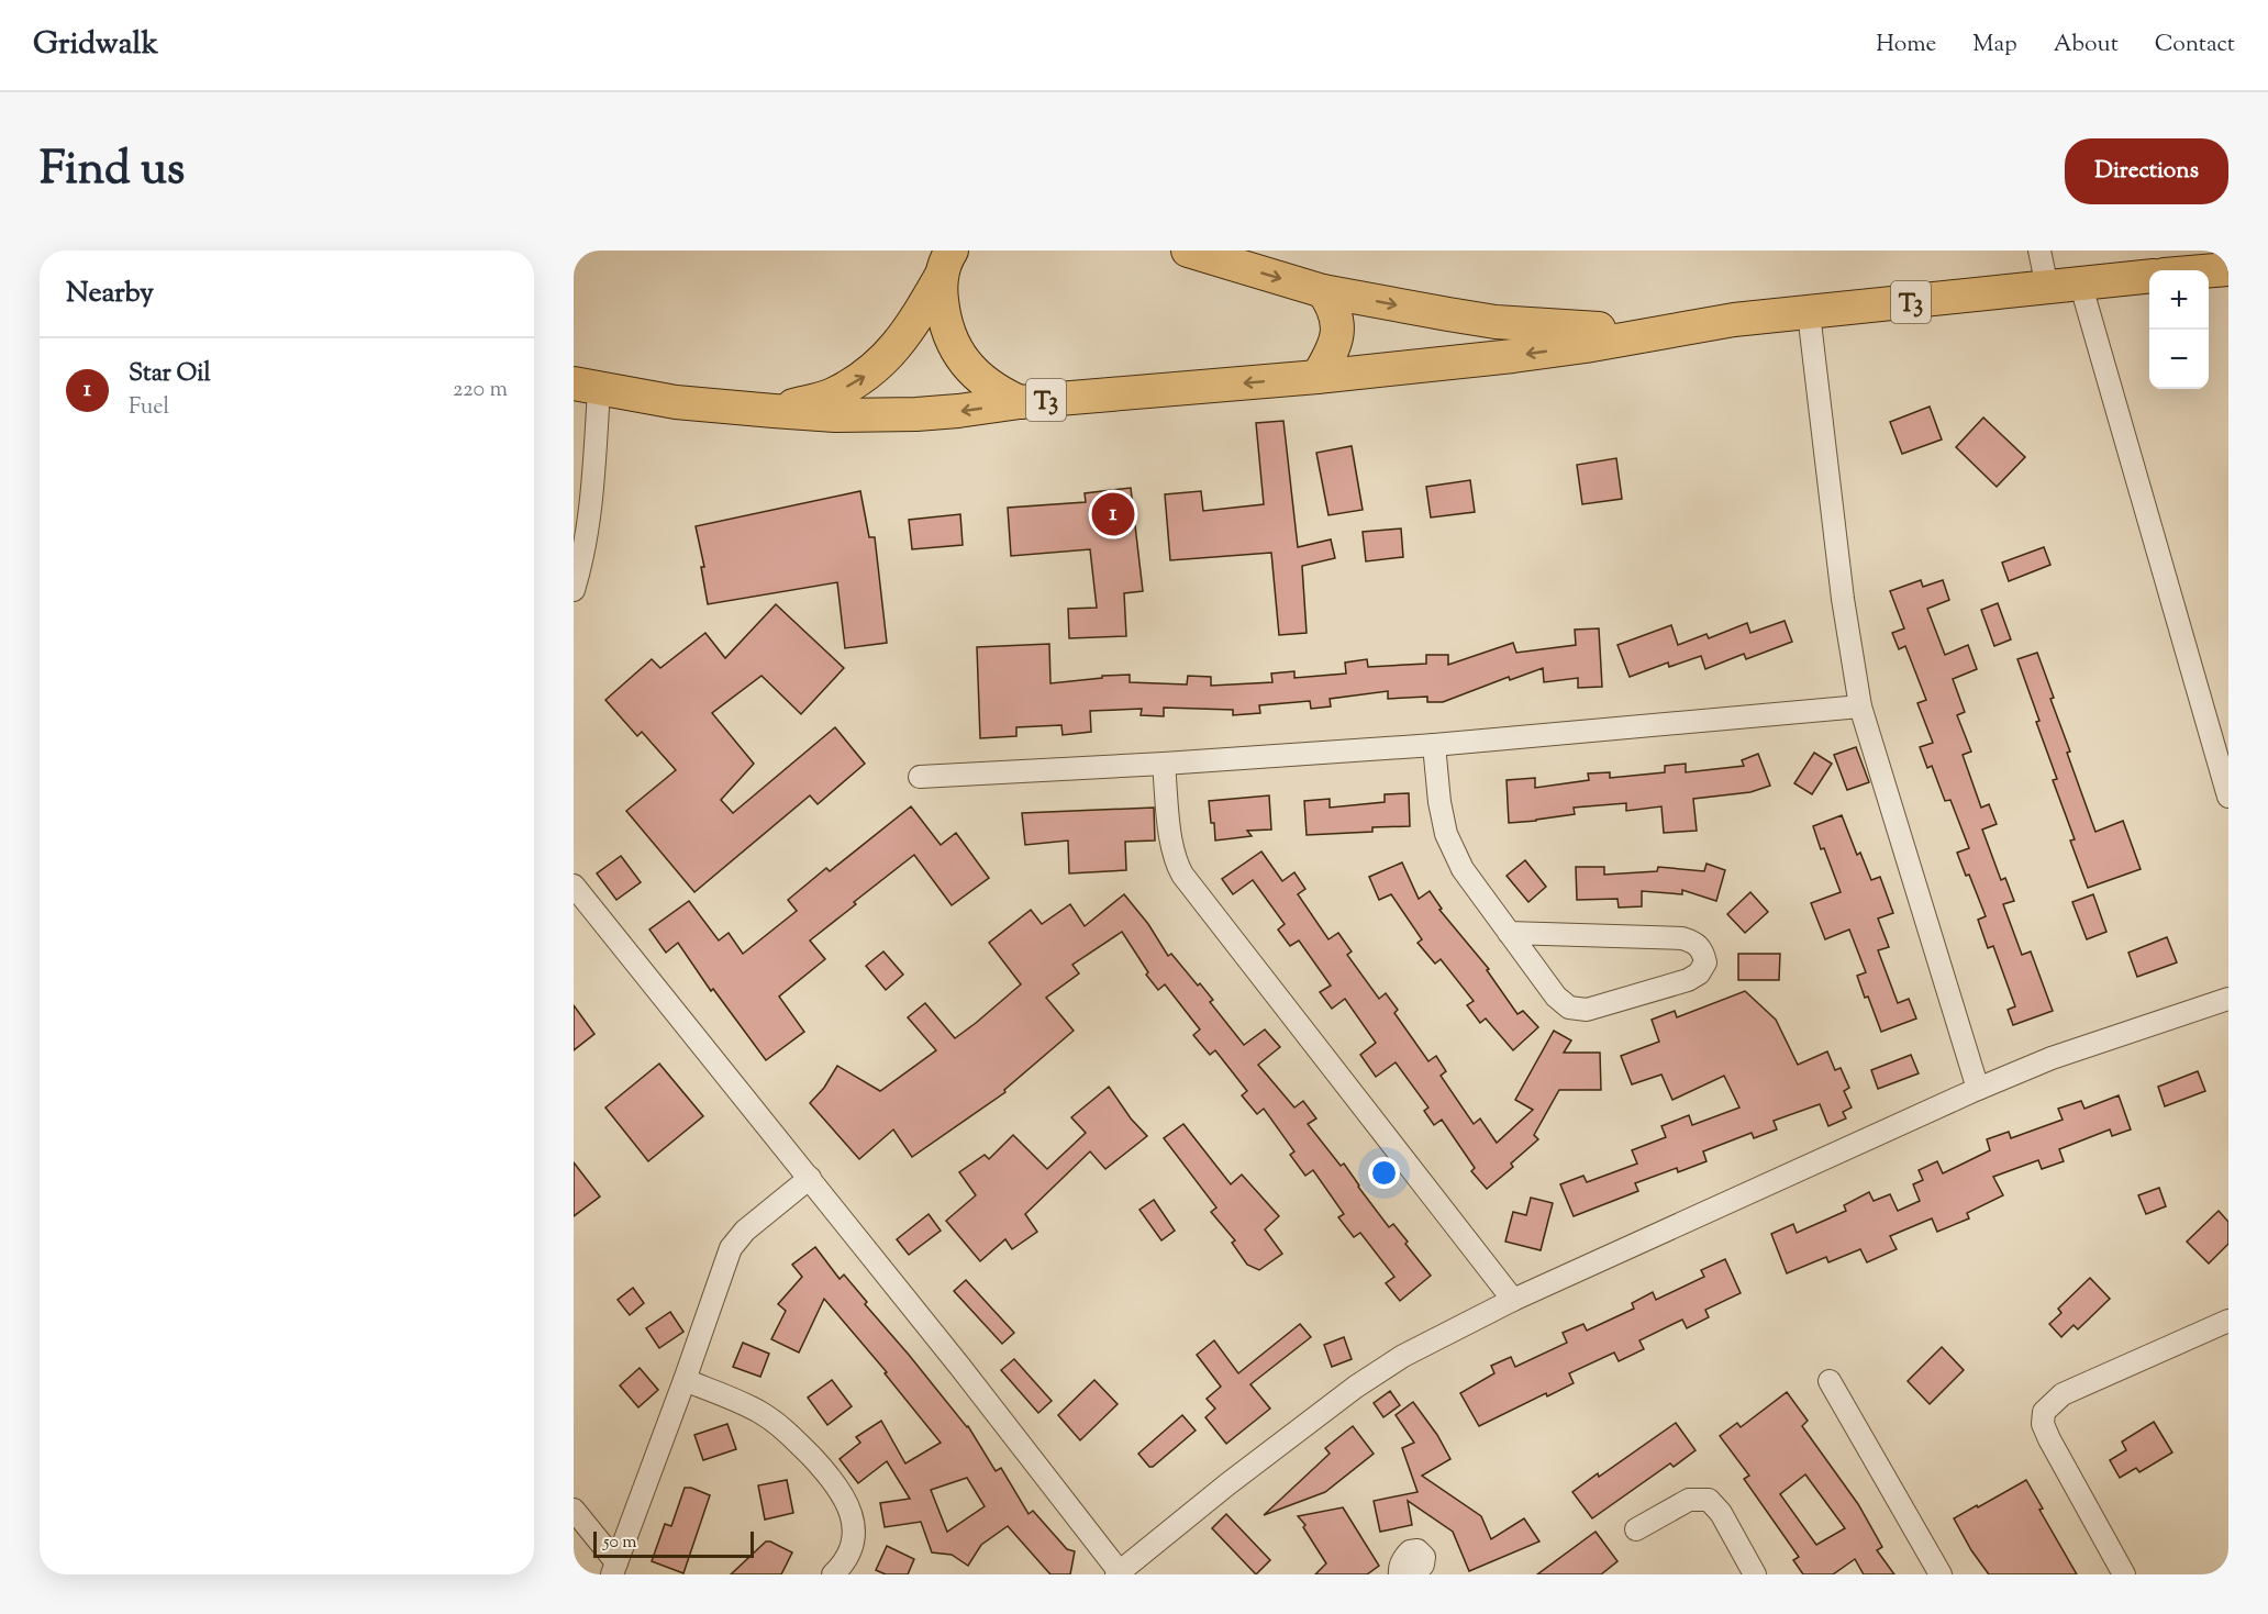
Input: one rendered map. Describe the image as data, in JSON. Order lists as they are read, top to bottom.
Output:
{
  "streets": {
    "highway": ["T3"]
  },
  "scale_bar": "50 m",
  "page": {
    "header": "Gridwalk",
    "nav": [
      "Home",
      "Map",
      "About",
      "Contact"
    ],
    "title": "Find us",
    "buttons": "Directions",
    "heading": "Nearby",
    "map_buttons": ["+", "−"],
    "list": [
      {
        "mark": "1",
        "name": "Star Oil",
        "note": "Fuel",
        "value": "220 m"
      }
    ],
    "pins": "1",
    "scale": "50 m"
  }
}
